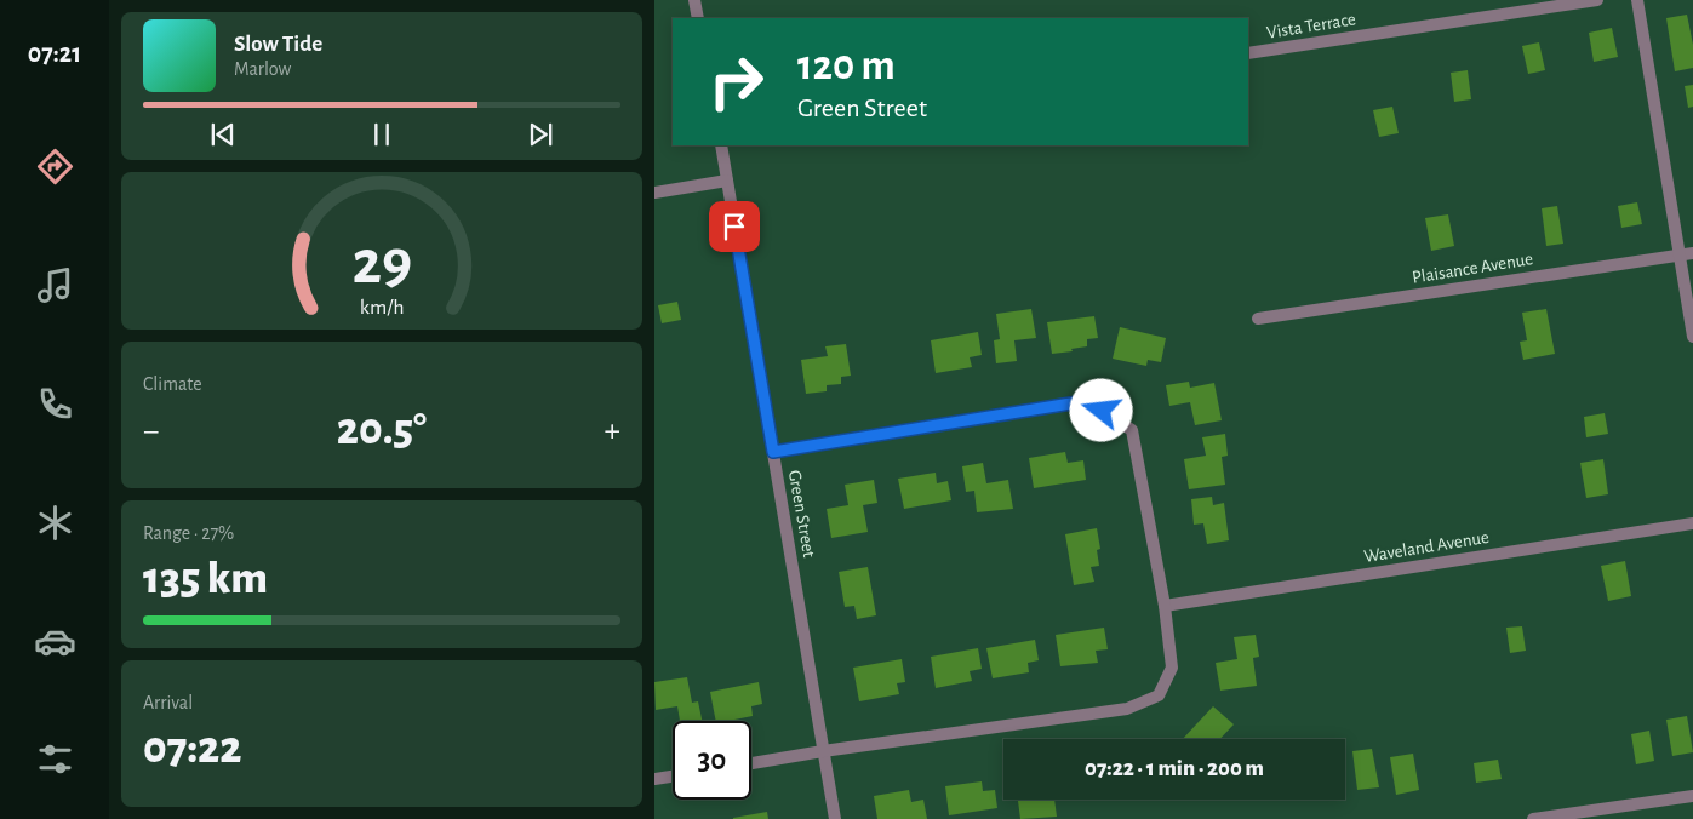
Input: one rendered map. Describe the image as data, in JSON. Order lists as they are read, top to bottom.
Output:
{
  "streets": {
    "street": [
      "Vista Terrace",
      "Plaisance Avenue",
      "Green Street",
      "Waveland Avenue"
    ]
  },
  "page": {
    "tabs": "07:21",
    "turn": ["120 m", "Green Street"],
    "song": ["Slow Tide", "Marlow"],
    "tile": [
      "Climate",
      ["Range · 27%", "135 km"],
      ["Arrival", "07:22"]
    ],
    "heat": ["−", "20.5°", "+"],
    "limit": "30",
    "trip": "07:22 · 1 min · 200 m",
    "gauge": ["29", "km/h"]
  }
}
